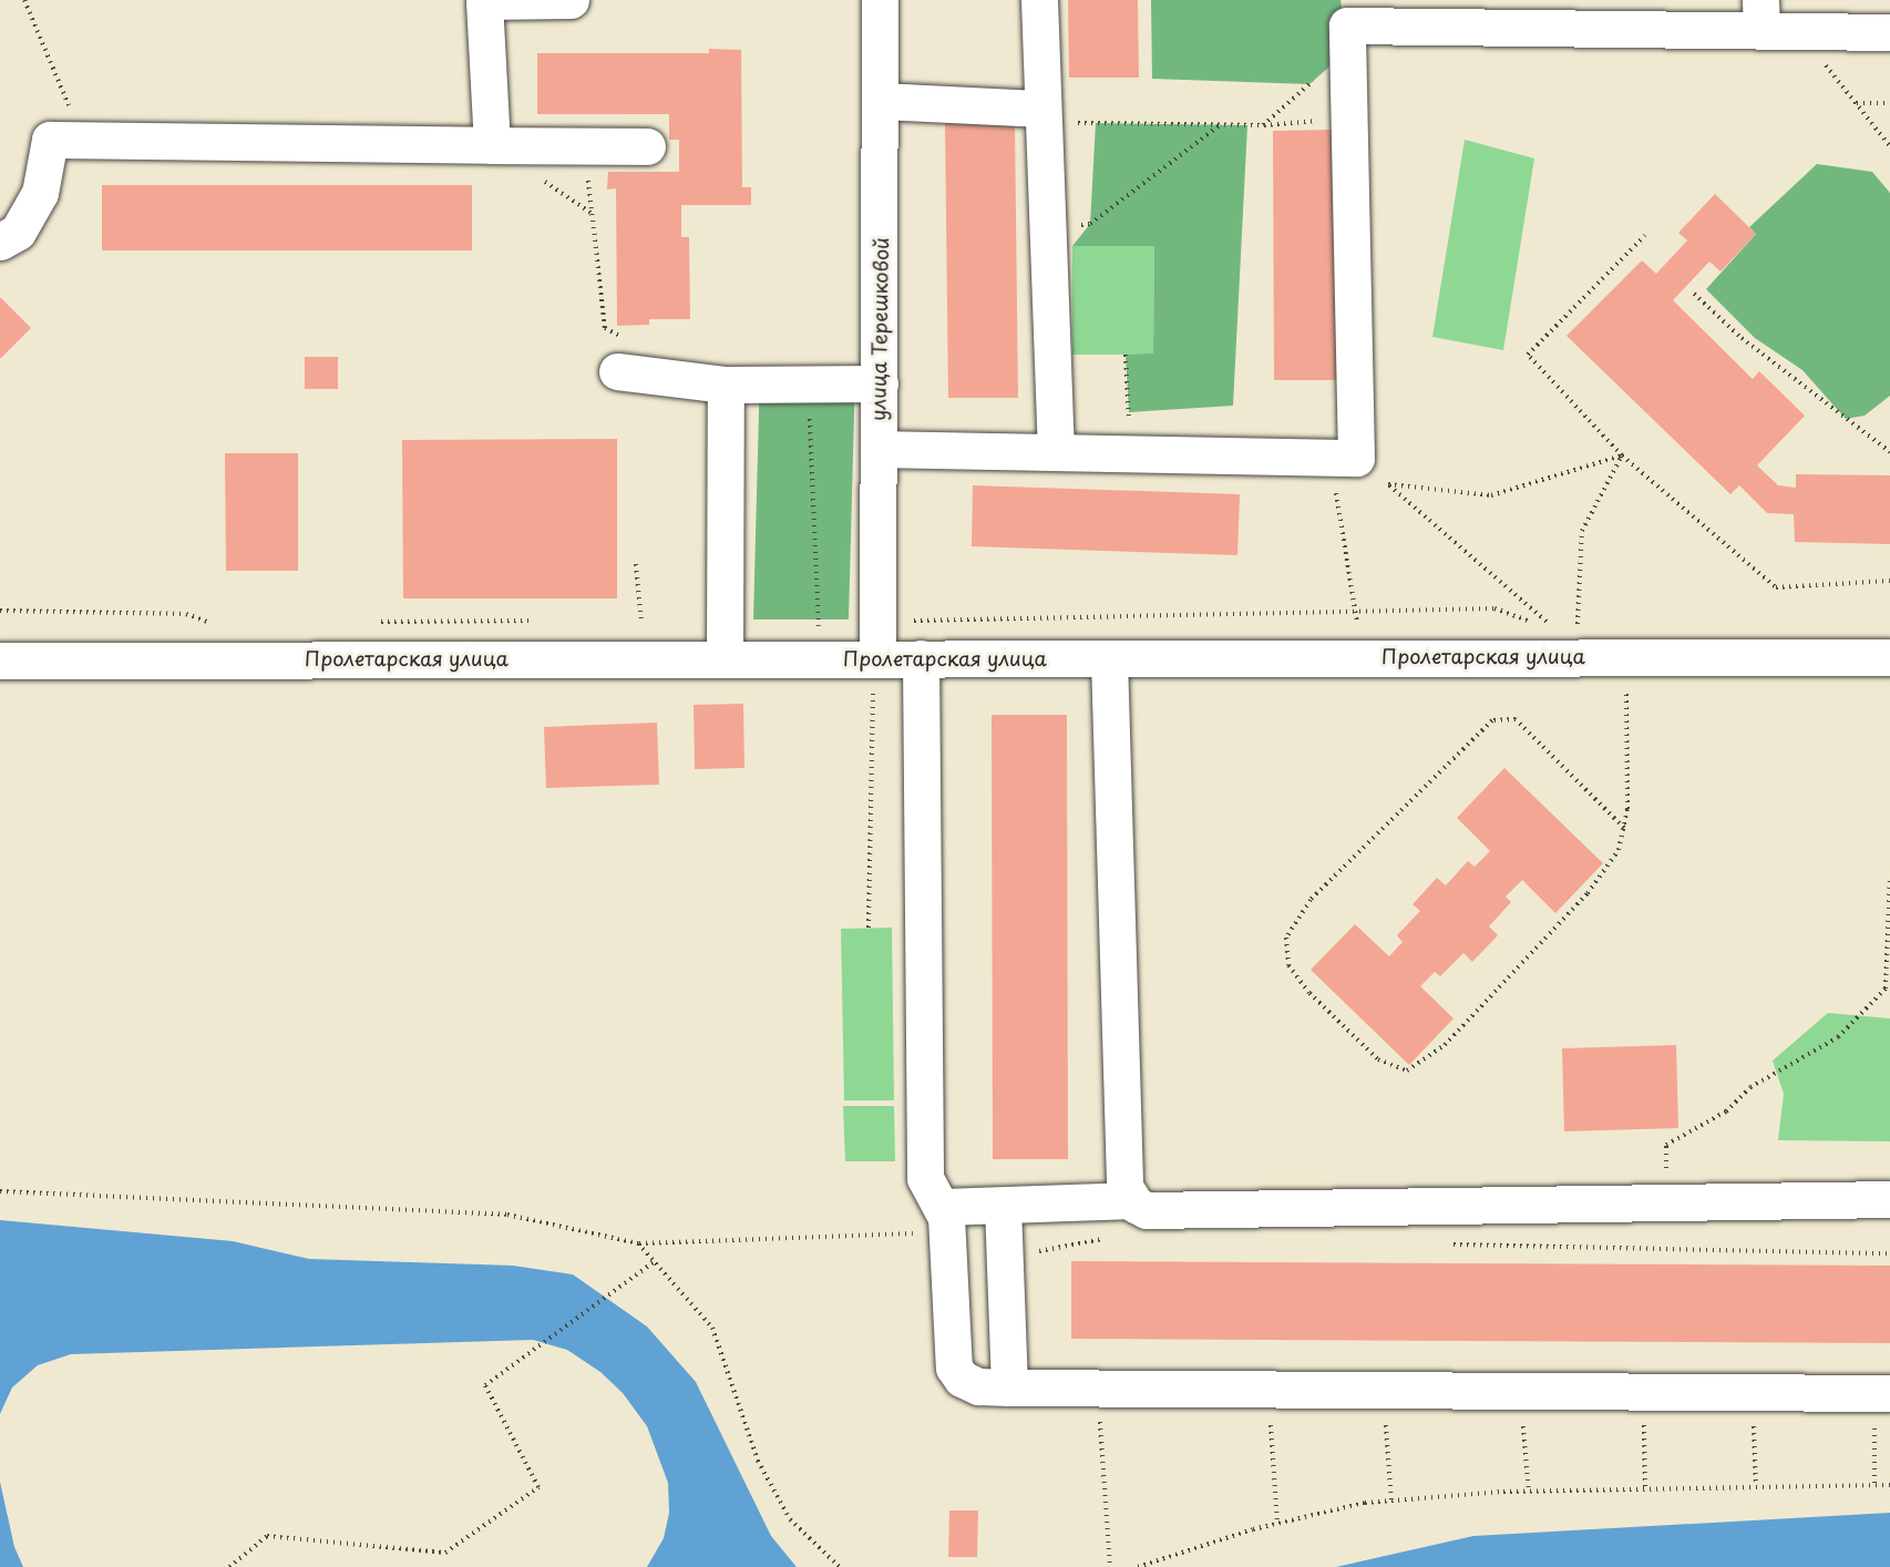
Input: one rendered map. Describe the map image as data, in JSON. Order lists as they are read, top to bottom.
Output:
{
  "streets": {
    "street": ["улица Терешковой", "Пролетарская улица"]
  },
  "crossings": [
    ["улица Терешковой", "Пролетарская улица"]
  ]
}
